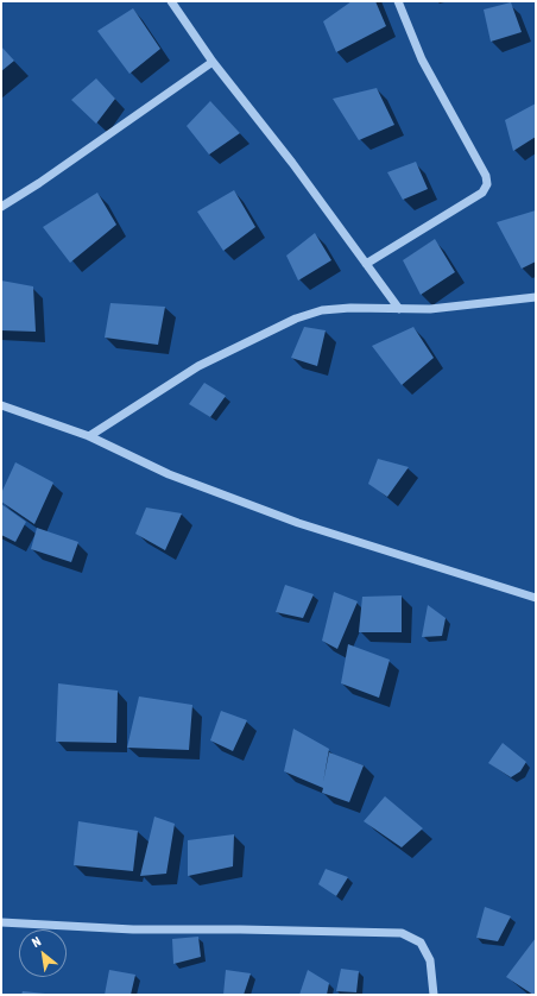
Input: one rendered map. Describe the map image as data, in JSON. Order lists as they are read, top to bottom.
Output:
{
  "north": "top left"
}
